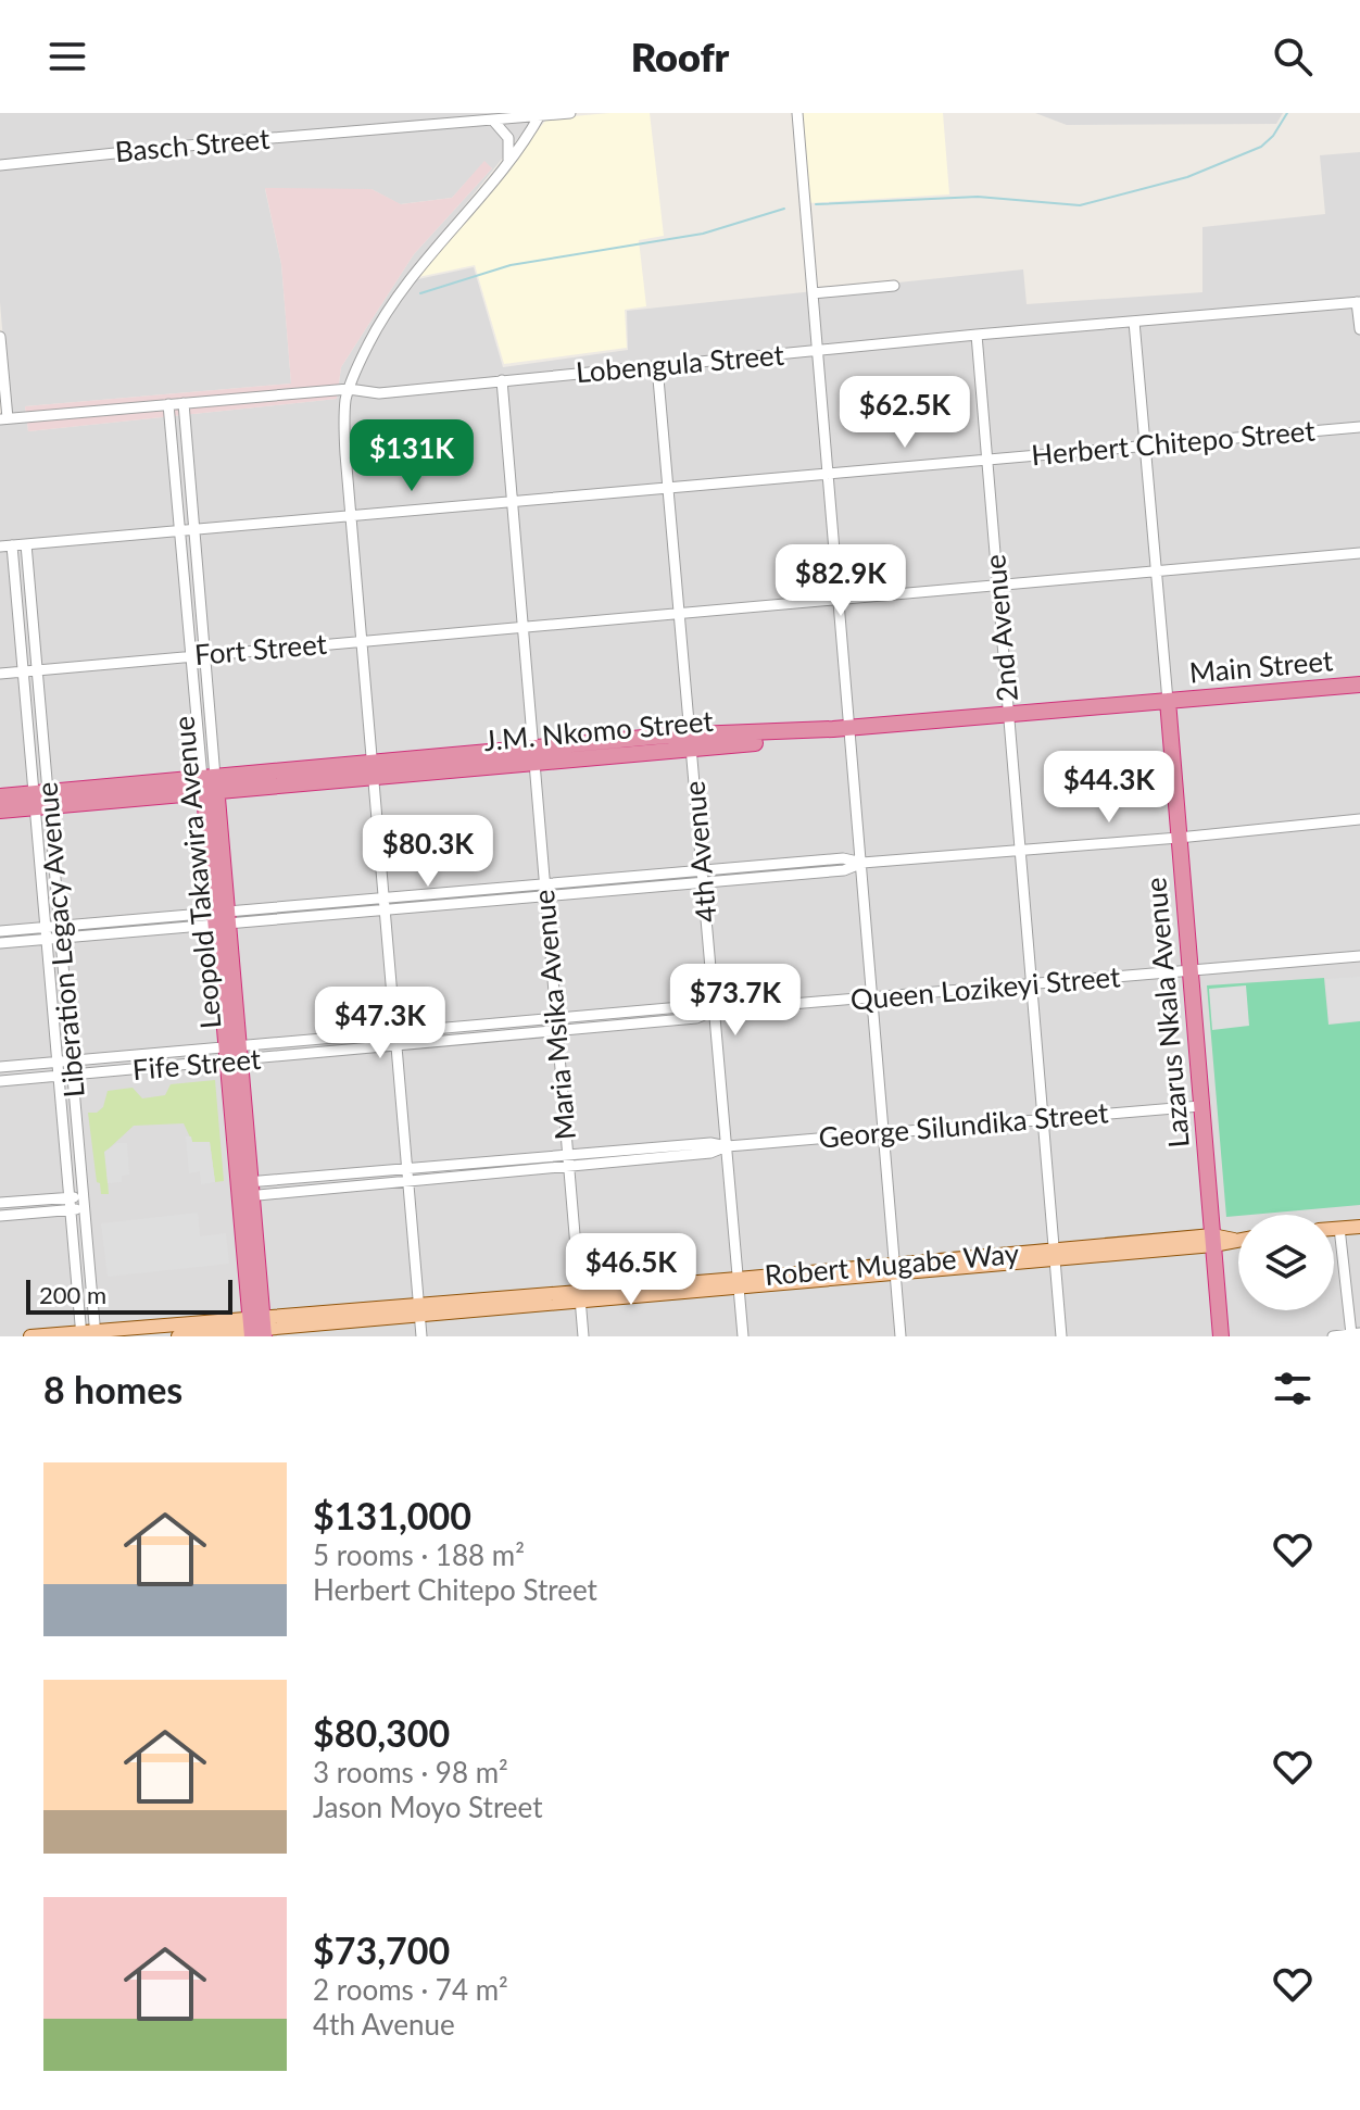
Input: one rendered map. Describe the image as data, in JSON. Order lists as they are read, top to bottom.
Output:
{
  "streets": {
    "highway": [
      "Main Street",
      "J.M. Nkomo Street",
      "Leopold Takawira Avenue",
      "Lazarus Nkala Avenue"
    ],
    "main road": ["Robert Mugabe Way"],
    "street": [
      "Basch Street",
      "Lobengula Street",
      "Herbert Chitepo Street",
      "2nd Avenue",
      "Fort Street",
      "4th Avenue",
      "Liberation Legacy Avenue",
      "Queen Lozikeyi Street",
      "Maria Msika Avenue",
      "Fife Street",
      "George Silundika Street"
    ]
  },
  "crossings": [
    ["Lobengula Street", "2nd Avenue"],
    ["Lobengula Street", "4th Avenue"],
    ["Lobengula Street", "Leopold Takawira Avenue"],
    ["Lobengula Street", "Lazarus Nkala Avenue"],
    ["Lobengula Street", "Maria Msika Avenue"],
    ["Herbert Chitepo Street", "2nd Avenue"],
    ["Herbert Chitepo Street", "4th Avenue"],
    ["Herbert Chitepo Street", "Leopold Takawira Avenue"],
    ["Herbert Chitepo Street", "Liberation Legacy Avenue"],
    ["Herbert Chitepo Street", "Lazarus Nkala Avenue"],
    ["Herbert Chitepo Street", "Maria Msika Avenue"],
    ["2nd Avenue", "Fort Street"],
    ["2nd Avenue", "J.M. Nkomo Street"],
    ["2nd Avenue", "Queen Lozikeyi Street"],
    ["2nd Avenue", "George Silundika Street"],
    ["2nd Avenue", "Robert Mugabe Way"],
    ["Fort Street", "4th Avenue"],
    ["Fort Street", "Leopold Takawira Avenue"],
    ["Fort Street", "Liberation Legacy Avenue"],
    ["Fort Street", "Lazarus Nkala Avenue"],
    ["Fort Street", "Maria Msika Avenue"],
    ["Main Street", "J.M. Nkomo Street"],
    ["Main Street", "Lazarus Nkala Avenue"],
    ["J.M. Nkomo Street", "4th Avenue"],
    ["J.M. Nkomo Street", "Leopold Takawira Avenue"],
    ["J.M. Nkomo Street", "Liberation Legacy Avenue"],
    ["J.M. Nkomo Street", "Lazarus Nkala Avenue"],
    ["J.M. Nkomo Street", "Maria Msika Avenue"],
    ["4th Avenue", "Queen Lozikeyi Street"],
    ["4th Avenue", "Fife Street"],
    ["4th Avenue", "George Silundika Street"],
    ["4th Avenue", "Robert Mugabe Way"],
    ["Leopold Takawira Avenue", "Fife Street"],
    ["Leopold Takawira Avenue", "George Silundika Street"],
    ["Leopold Takawira Avenue", "Robert Mugabe Way"],
    ["Liberation Legacy Avenue", "Fife Street"],
    ["Liberation Legacy Avenue", "Robert Mugabe Way"],
    ["Queen Lozikeyi Street", "Lazarus Nkala Avenue"],
    ["Queen Lozikeyi Street", "Fife Street"],
    ["Lazarus Nkala Avenue", "George Silundika Street"],
    ["Lazarus Nkala Avenue", "Robert Mugabe Way"],
    ["Maria Msika Avenue", "Fife Street"],
    ["Maria Msika Avenue", "George Silundika Street"],
    ["Maria Msika Avenue", "Robert Mugabe Way"]
  ],
  "scale_bar": "200 m",
  "page": {
    "header": "Roofr",
    "price": [
      "$62.5K",
      "$131K",
      "$82.9K",
      "$44.3K",
      "$80.3K",
      "$73.7K",
      "$47.3K",
      "$46.5K"
    ],
    "scale": "200 m",
    "heading": "8 homes",
    "list": [
      {
        "name": "$131,000",
        "note": "5 rooms · 188 m² · Herbert Chitepo Street"
      },
      {
        "name": "$80,300",
        "note": "3 rooms · 98 m² · Jason Moyo Street"
      },
      {
        "name": "$73,700",
        "note": "2 rooms · 74 m² · 4th Avenue"
      }
    ]
  }
}
